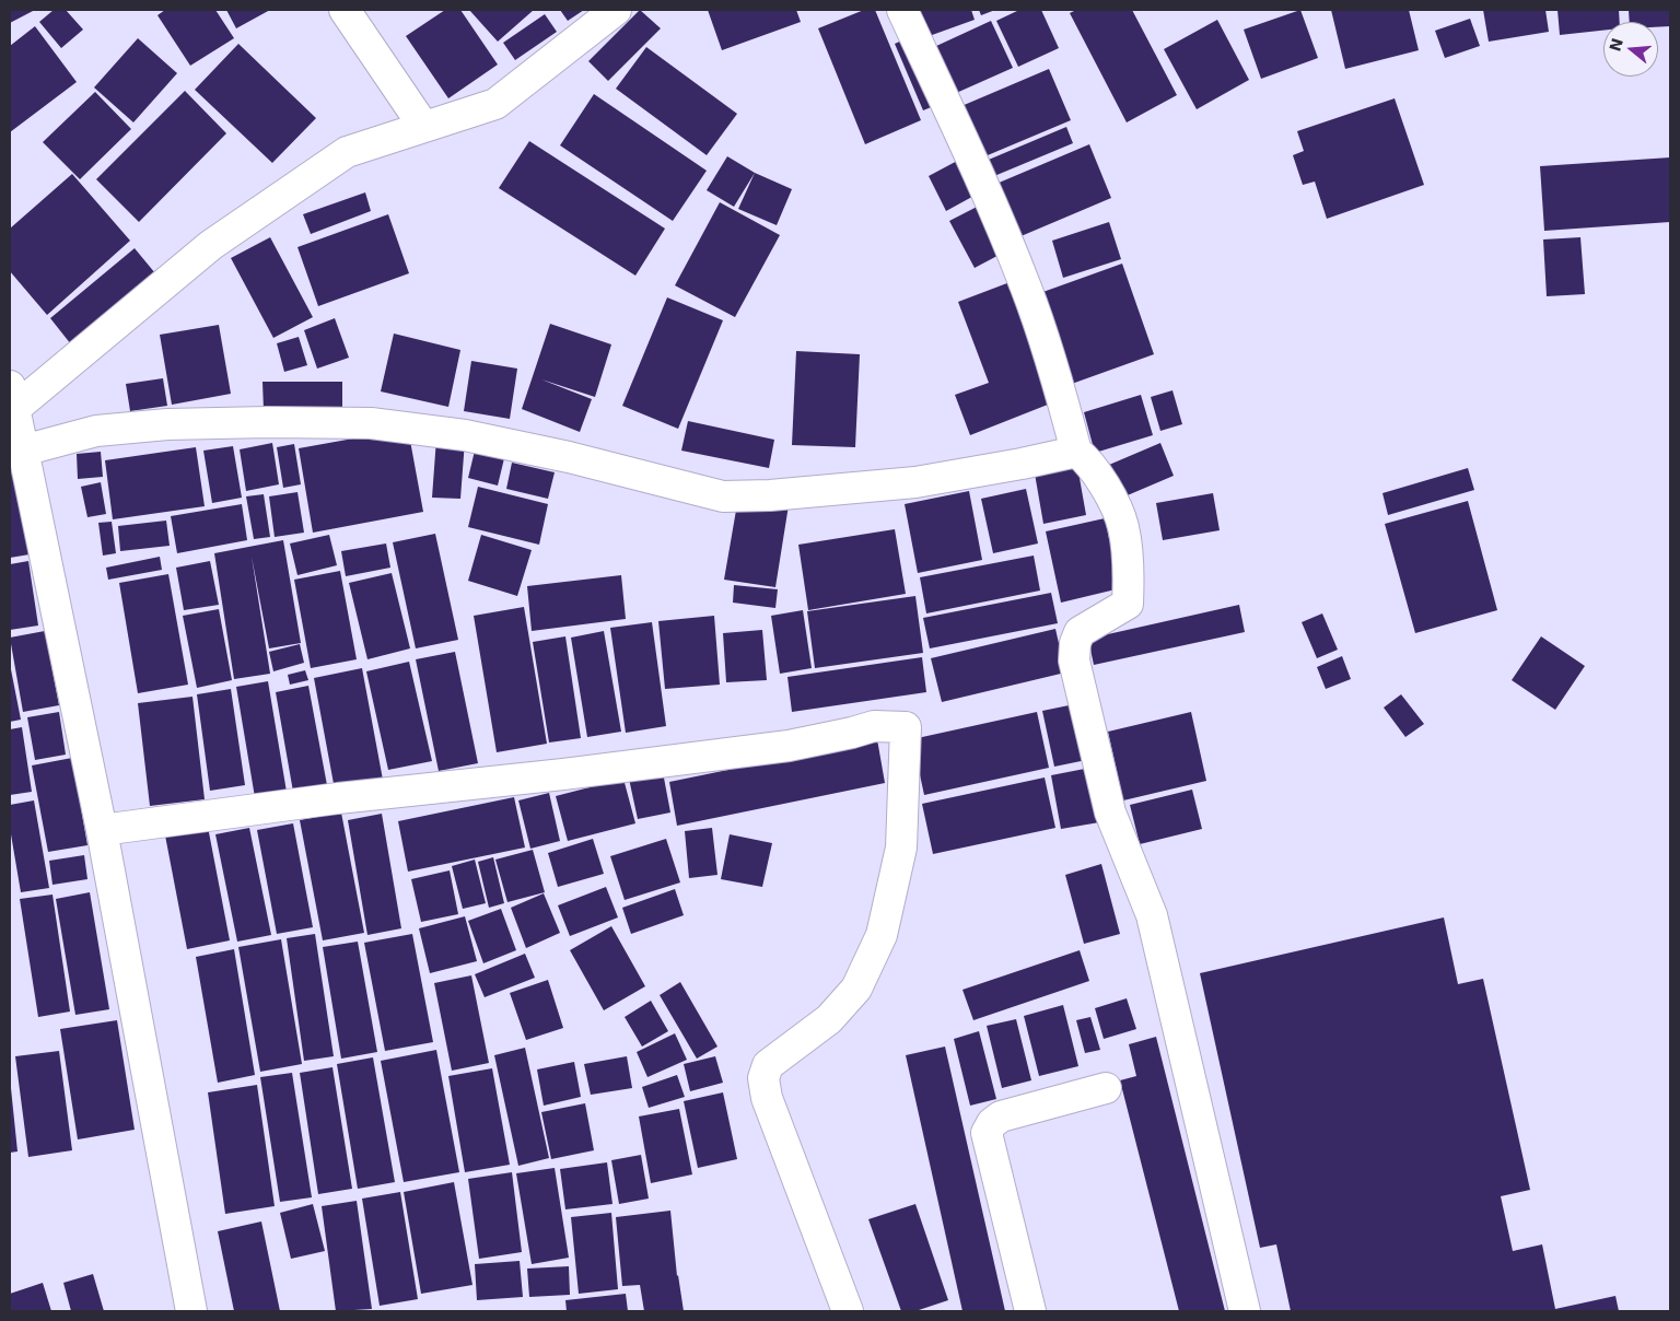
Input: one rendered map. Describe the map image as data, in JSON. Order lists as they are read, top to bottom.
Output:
{
  "north": "left"
}
